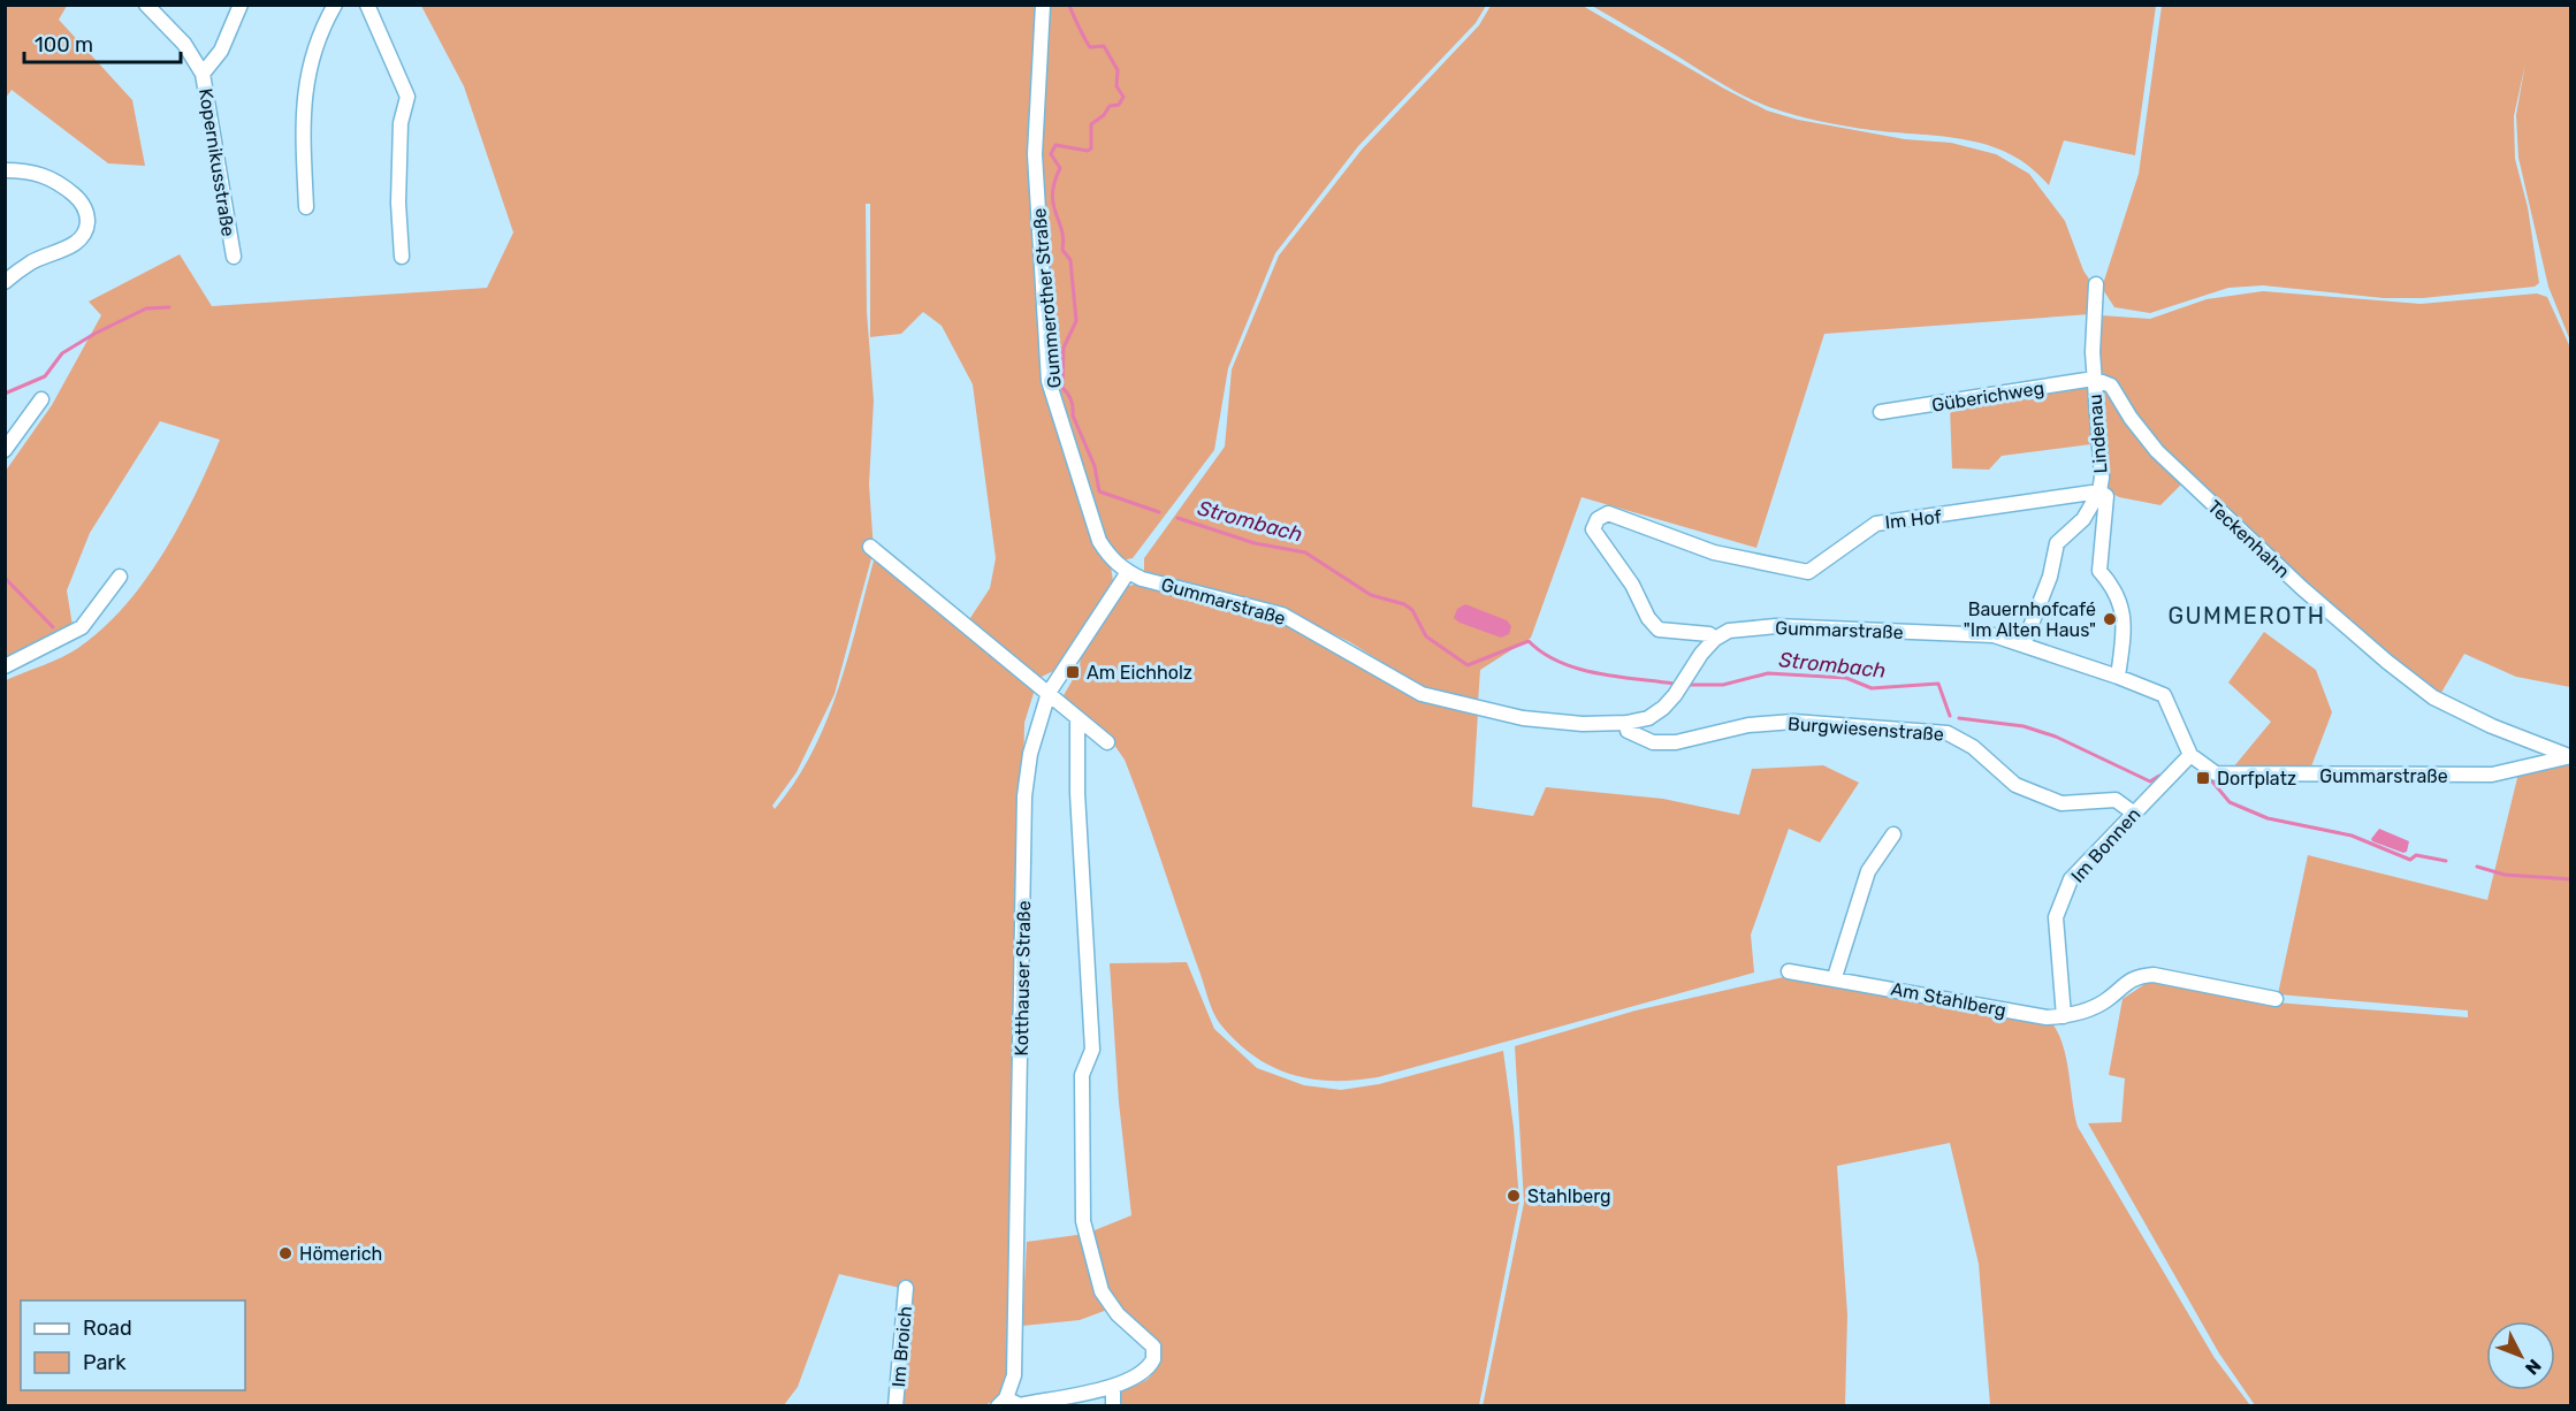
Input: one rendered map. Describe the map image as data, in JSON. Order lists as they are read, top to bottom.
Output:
{
  "streets": {
    "street": [
      "Kopernikusstraße",
      "Gummerother Straße",
      "Güberichweg",
      "Lindenau",
      "Im Hof",
      "Teckenhahn",
      "Gummarstraße",
      "Burgwiesenstraße",
      "Im Bonnen",
      "Kotthauser Straße",
      "Am Stahlberg",
      "Im Broich"
    ]
  },
  "crossings": [
    ["Gummerother Straße", "Gummarstraße"],
    ["Gummerother Straße", "Kotthauser Straße"],
    ["Güberichweg", "Lindenau"],
    ["Güberichweg", "Teckenhahn"],
    ["Lindenau", "Im Hof"],
    ["Lindenau", "Teckenhahn"],
    ["Lindenau", "Gummarstraße"],
    ["Im Hof", "Gummarstraße"],
    ["Teckenhahn", "Gummarstraße"],
    ["Gummarstraße", "Burgwiesenstraße"],
    ["Gummarstraße", "Im Bonnen"],
    ["Gummarstraße", "Kotthauser Straße"],
    ["Burgwiesenstraße", "Im Bonnen"],
    ["Im Bonnen", "Am Stahlberg"]
  ],
  "districts": ["GUMMEROTH"],
  "water": ["Strombach"],
  "places": {
    "other": ["Bauernhofcafé \"Im Alten Haus\"", "Stahlberg", "Hömerich"],
    "transit": ["Am Eichholz", "Dorfplatz"]
  },
  "legend": ["Road", "Park"],
  "scale_bar": "100 m",
  "north": "bottom right"
}
